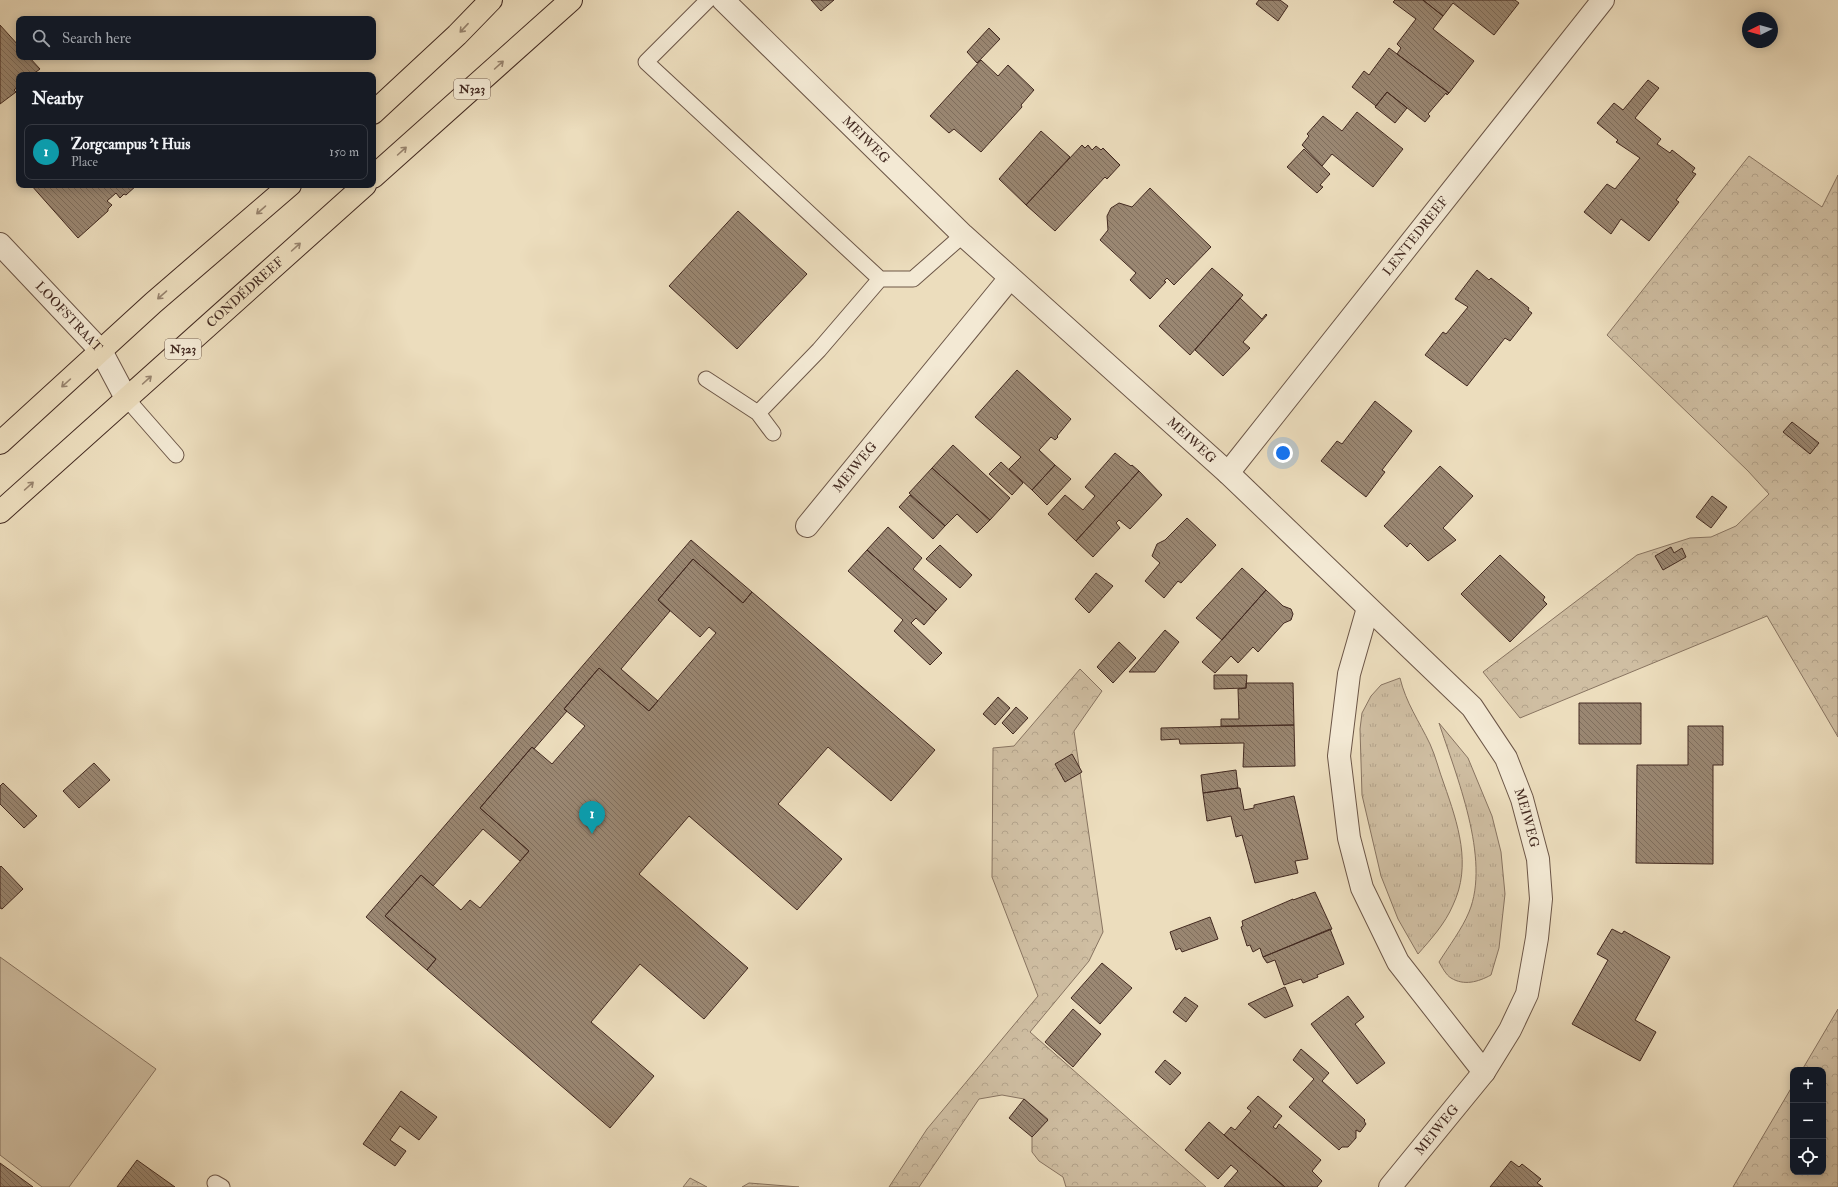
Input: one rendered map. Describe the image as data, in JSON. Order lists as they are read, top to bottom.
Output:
{
  "streets": {
    "main road": ["N323", "CONDÉDREEF"],
    "street": ["MEIWEG", "LENTEDREEF", "LOOFSTRAAT"]
  },
  "crossings": [
    ["MEIWEG", "LENTEDREEF"],
    ["CONDÉDREEF", "LOOFSTRAAT"]
  ],
  "north": "left",
  "page": {
    "search": "Search here",
    "heading": "Nearby",
    "list": [
      {
        "mark": "1",
        "name": "Zorgcampus 't Huis",
        "note": "Place",
        "value": "150 m"
      }
    ],
    "pins": "1",
    "map_buttons": ["+", "−"]
  }
}
